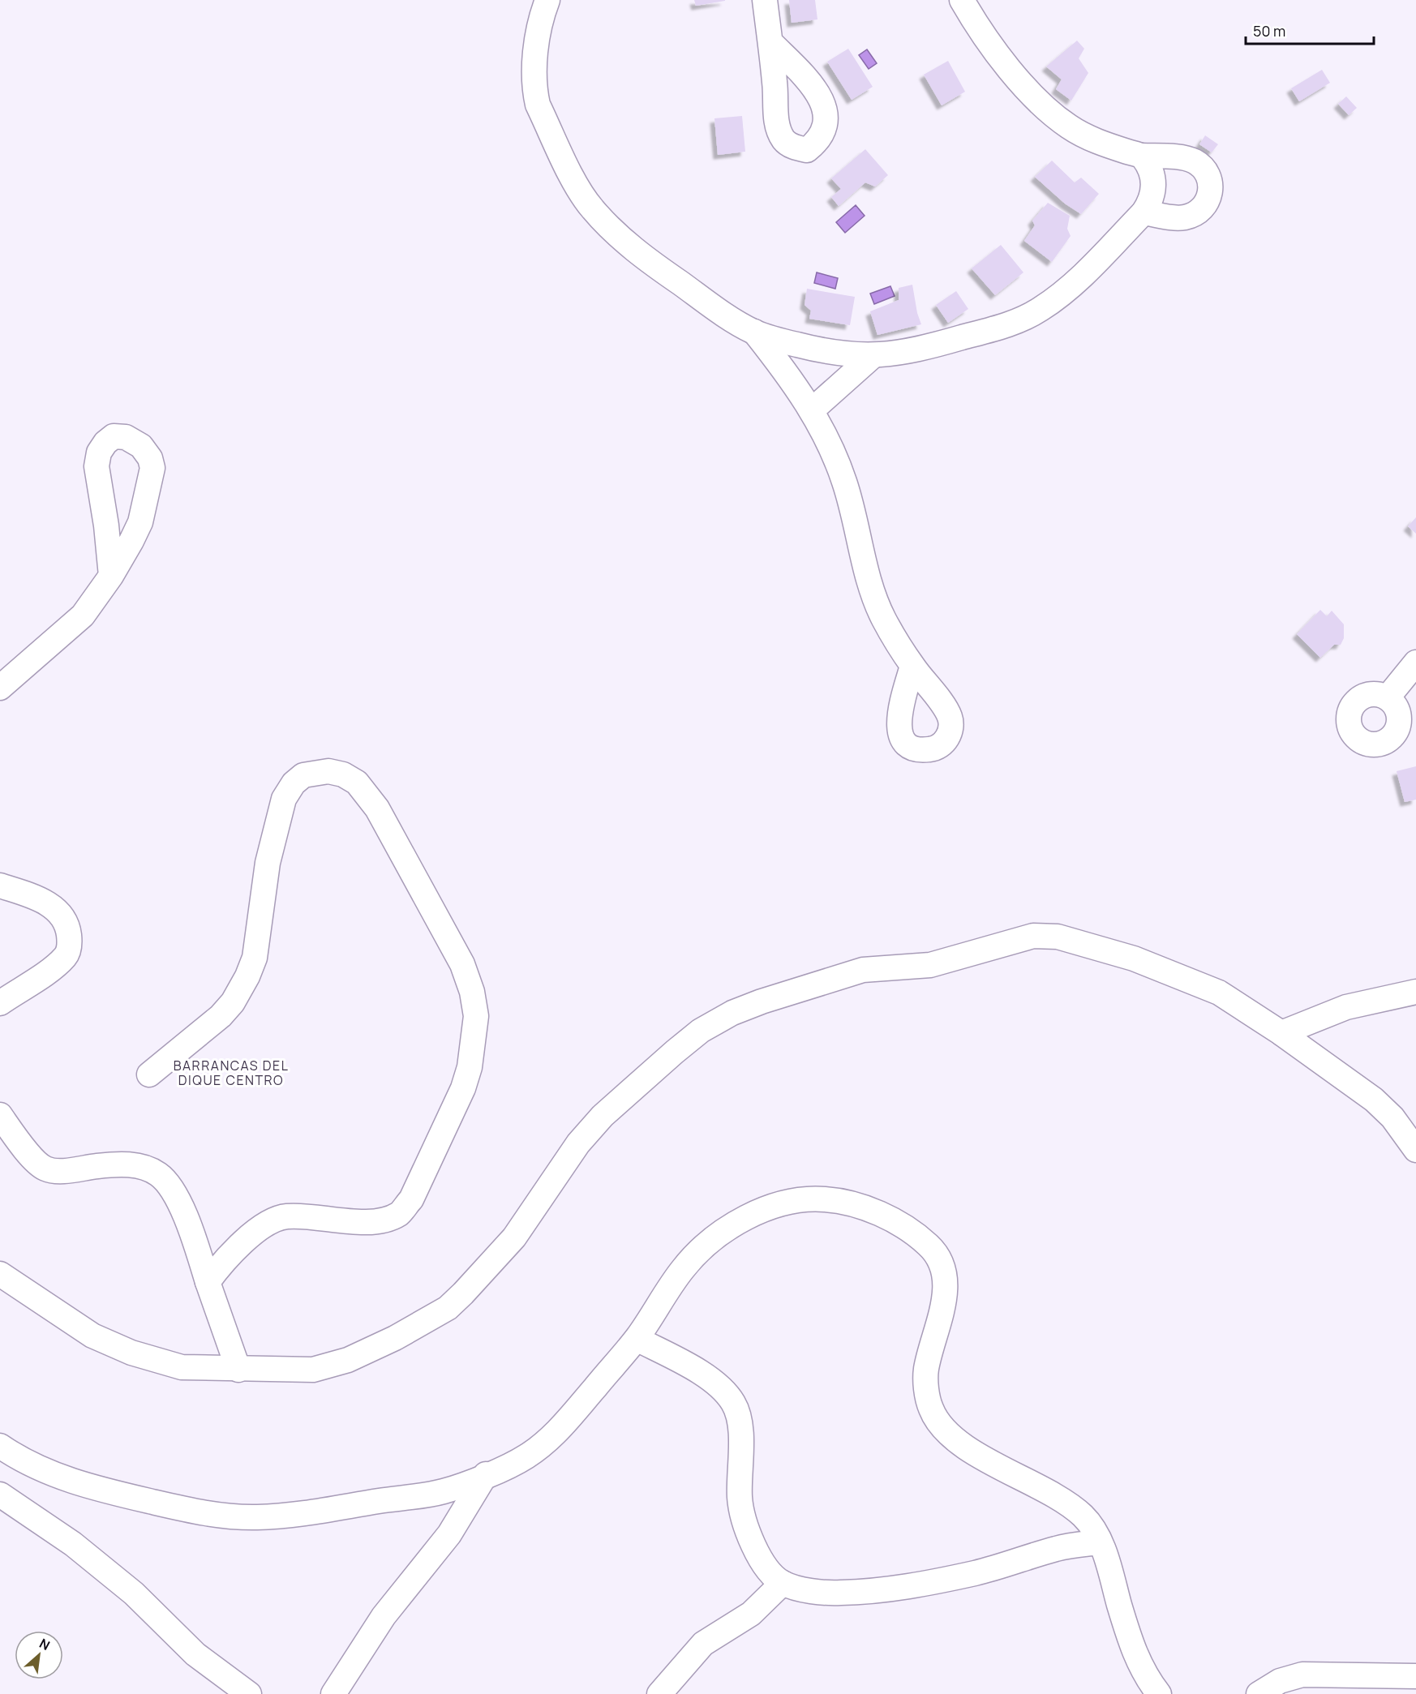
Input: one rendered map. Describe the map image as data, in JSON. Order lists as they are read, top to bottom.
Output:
{
  "districts": ["BARRANCAS DEL DIQUE CENTRO"],
  "scale_bar": "50 m",
  "north": "top right"
}
